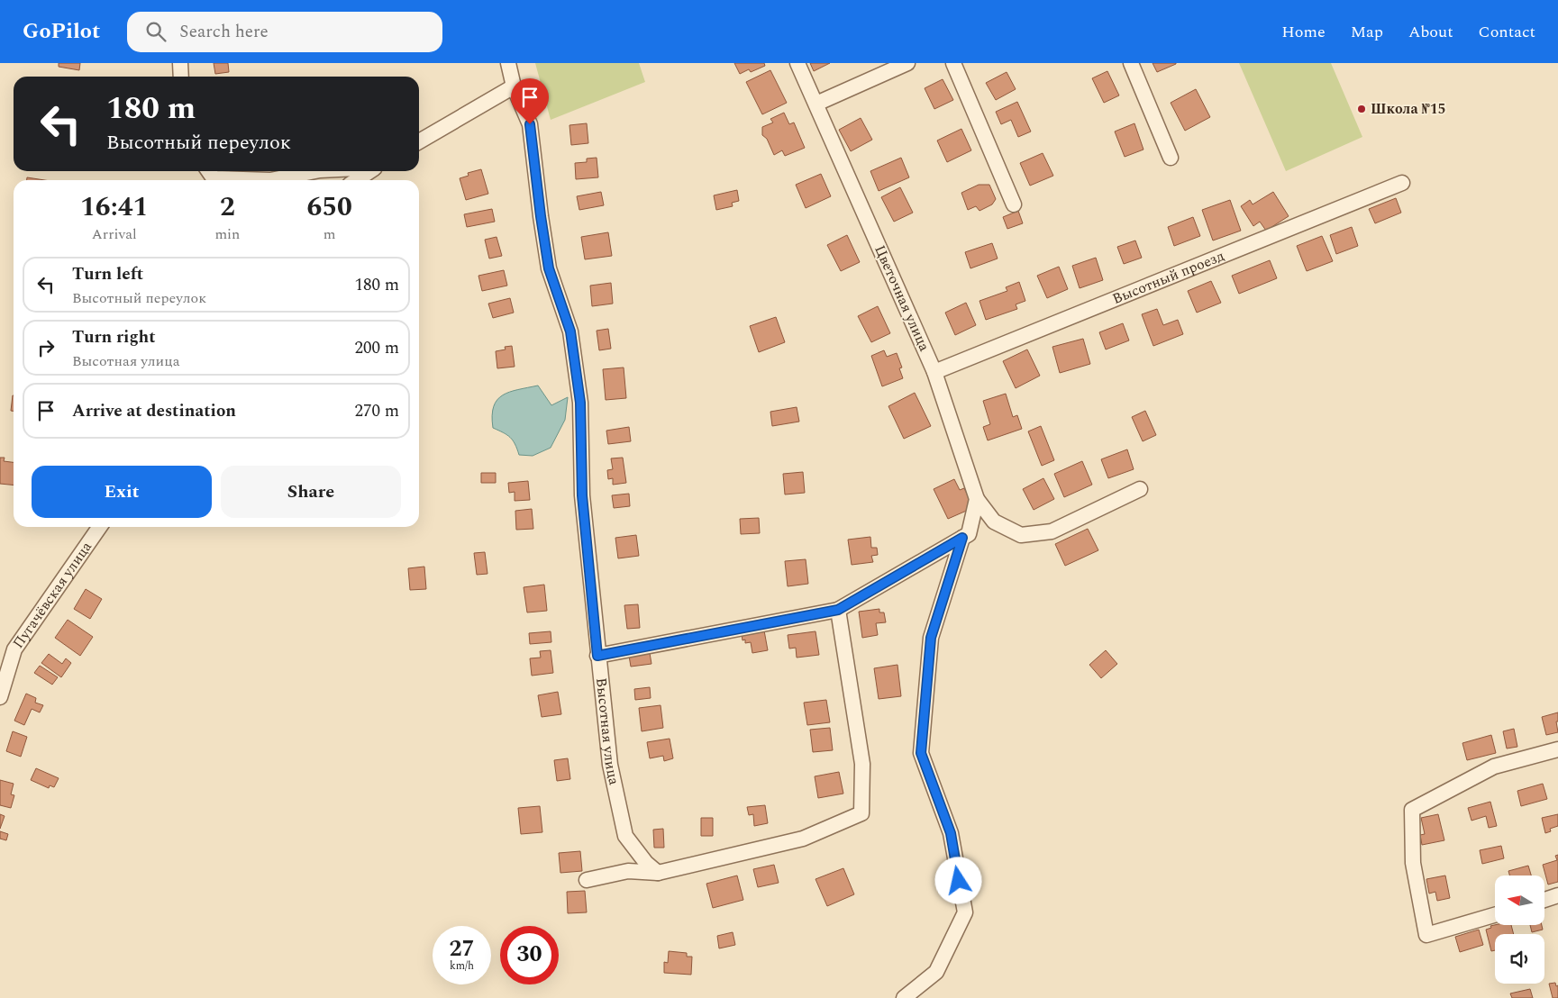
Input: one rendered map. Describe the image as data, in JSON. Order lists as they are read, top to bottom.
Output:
{
  "streets": {
    "street": [
      "Высотный проезд",
      "Цветочная улица",
      "Пугачёвская улица",
      "Высотная улица"
    ]
  },
  "crossings": [
    ["Высотный проезд", "Цветочная улица"]
  ],
  "places": ["Школа №15"],
  "north": "left",
  "page": {
    "header": "GoPilot",
    "search": "Search here",
    "nav": [
      "Home",
      "Map",
      "About",
      "Contact"
    ],
    "turn": ["180 m", "Высотный переулок"],
    "eta": [
      "16:41",
      "Arrival",
      "2",
      "min",
      "650",
      "m"
    ],
    "list": [
      {
        "name": "Turn left",
        "note": "Высотный переулок",
        "value": "180 m"
      },
      {
        "name": "Turn right",
        "note": "Высотная улица",
        "value": "200 m"
      },
      {
        "name": "Arrive at destination",
        "value": "270 m"
      }
    ],
    "buttons": ["Exit", "Share"],
    "speed": "27 km/h",
    "limit": "30"
  }
}
